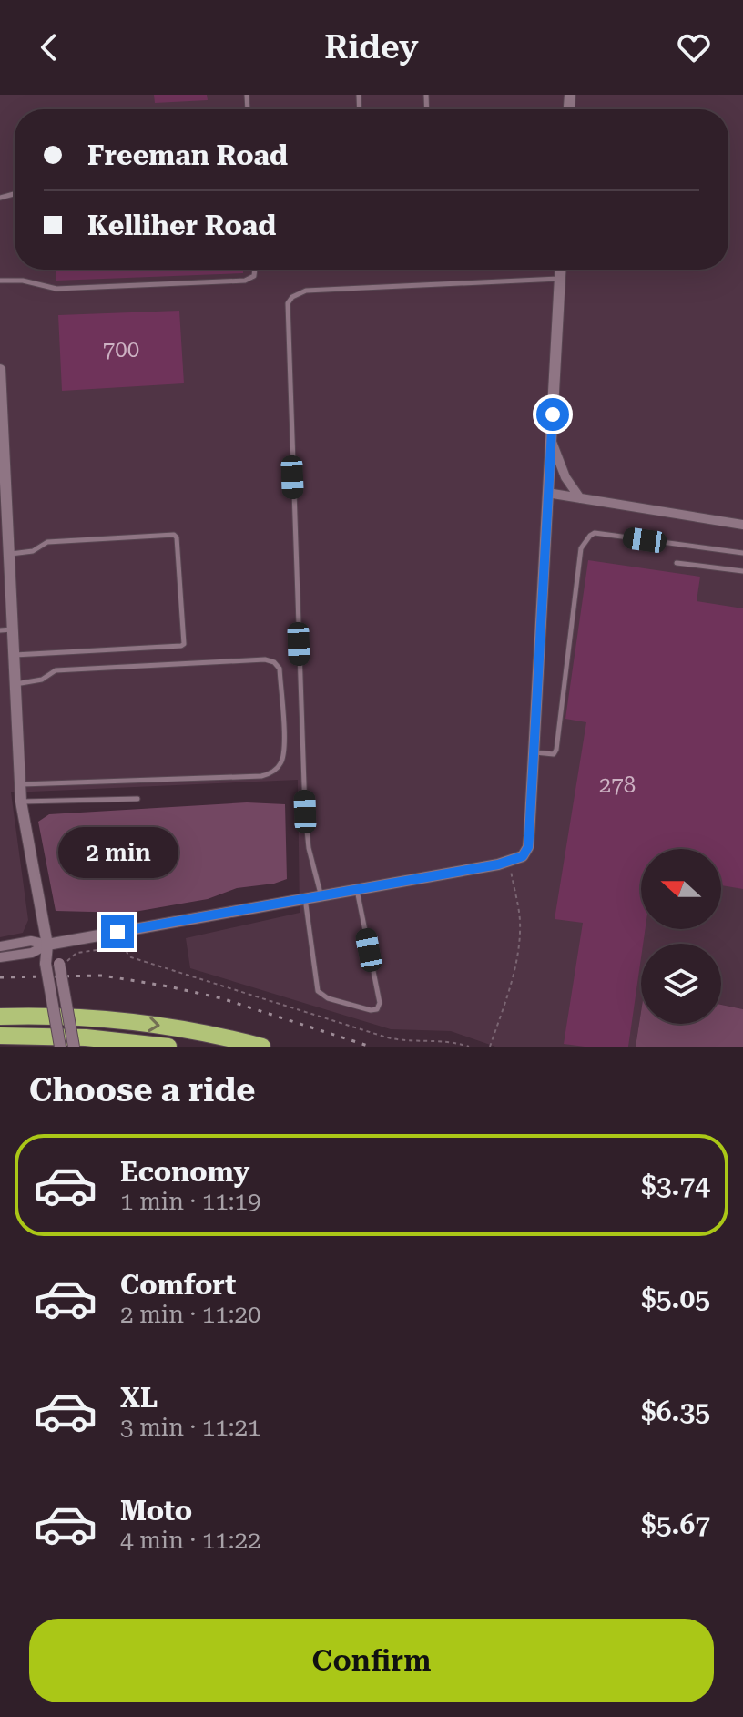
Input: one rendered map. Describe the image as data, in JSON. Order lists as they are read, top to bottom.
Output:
{
  "house_numbers": ["700", "278"],
  "north": "left",
  "page": {
    "header": "Ridey",
    "banner": ["Freeman Road", "Kelliher Road"],
    "bubble": "2 min",
    "heading": "Choose a ride",
    "list": [
      {
        "name": "Economy",
        "note": "1 min · 11:19",
        "value": "$3.74"
      },
      {
        "name": "Comfort",
        "note": "2 min · 11:20",
        "value": "$5.05"
      },
      {
        "name": "XL",
        "note": "3 min · 11:21",
        "value": "$6.35"
      },
      {
        "name": "Moto",
        "note": "4 min · 11:22",
        "value": "$5.67"
      }
    ],
    "buttons": "Confirm"
  }
}
